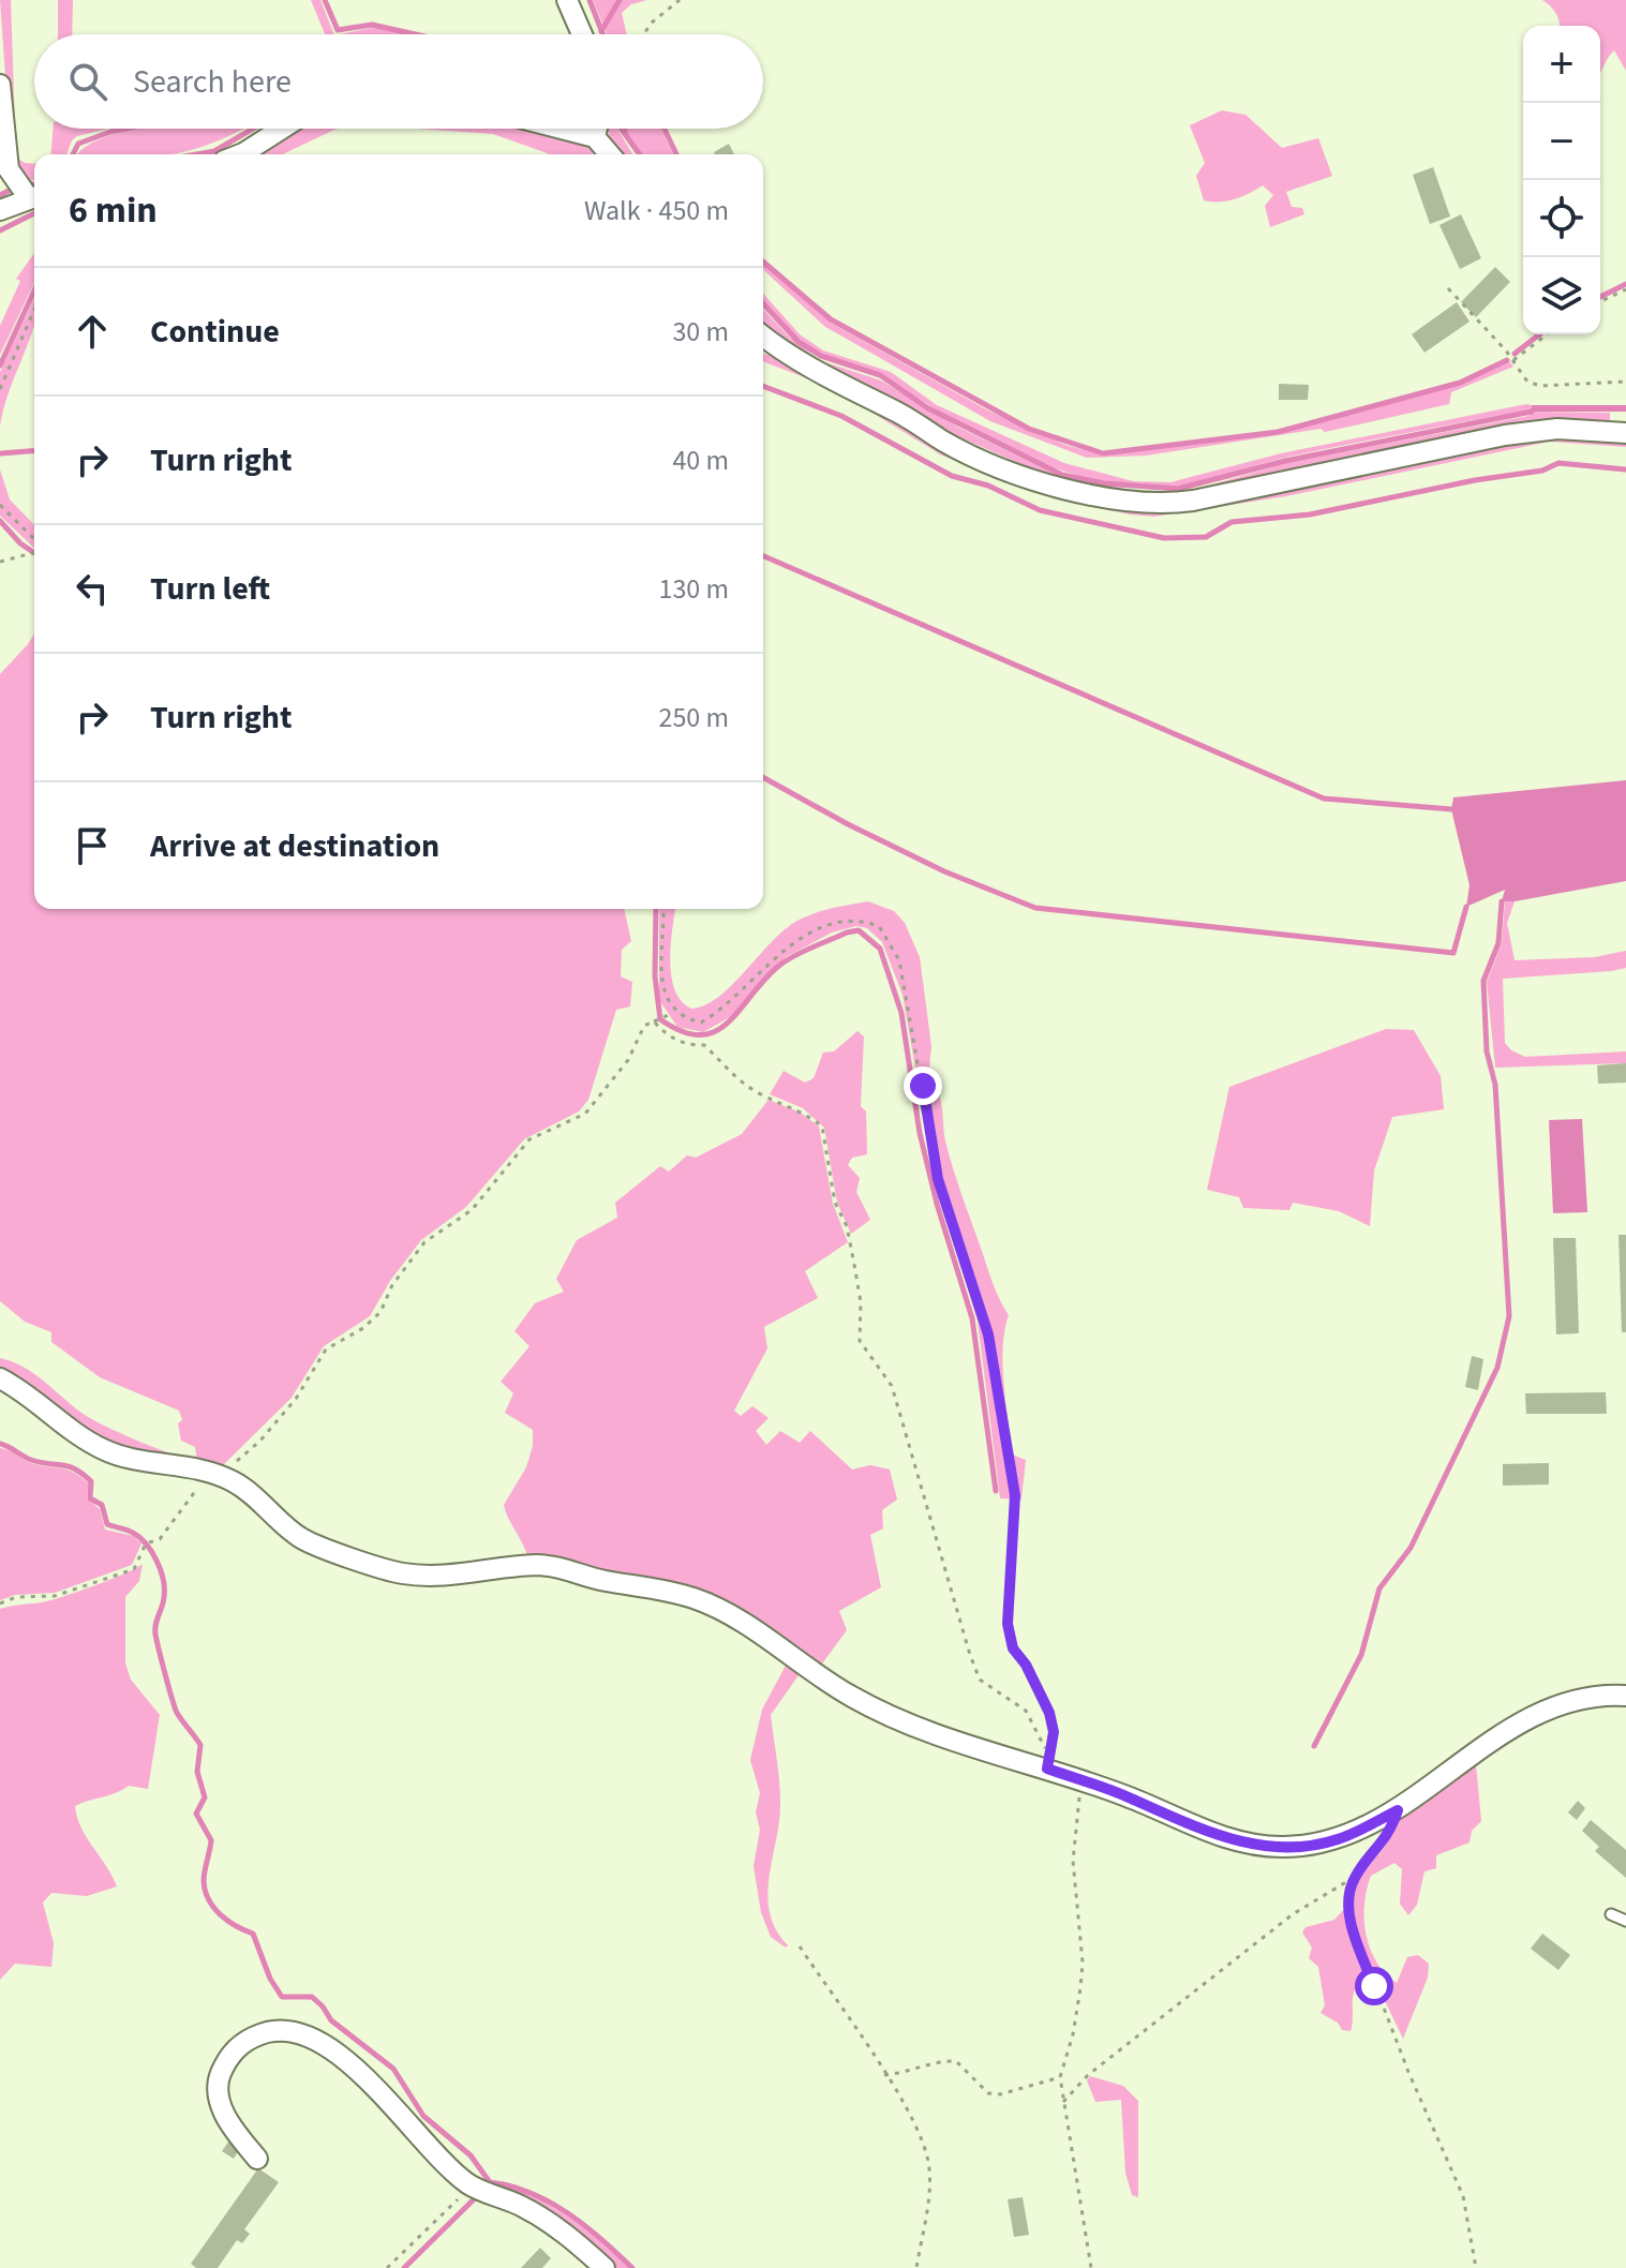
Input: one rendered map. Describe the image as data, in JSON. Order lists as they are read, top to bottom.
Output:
{
  "page": {
    "map_buttons": ["+", "−"],
    "search": "Search here",
    "heading": ["6 min", "Walk · 450 m"],
    "list": [
      ["Continue", "30 m"],
      ["Turn right", "40 m"],
      ["Turn left", "130 m"],
      ["Turn right", "250 m"],
      "Arrive at destination"
    ]
  }
}
